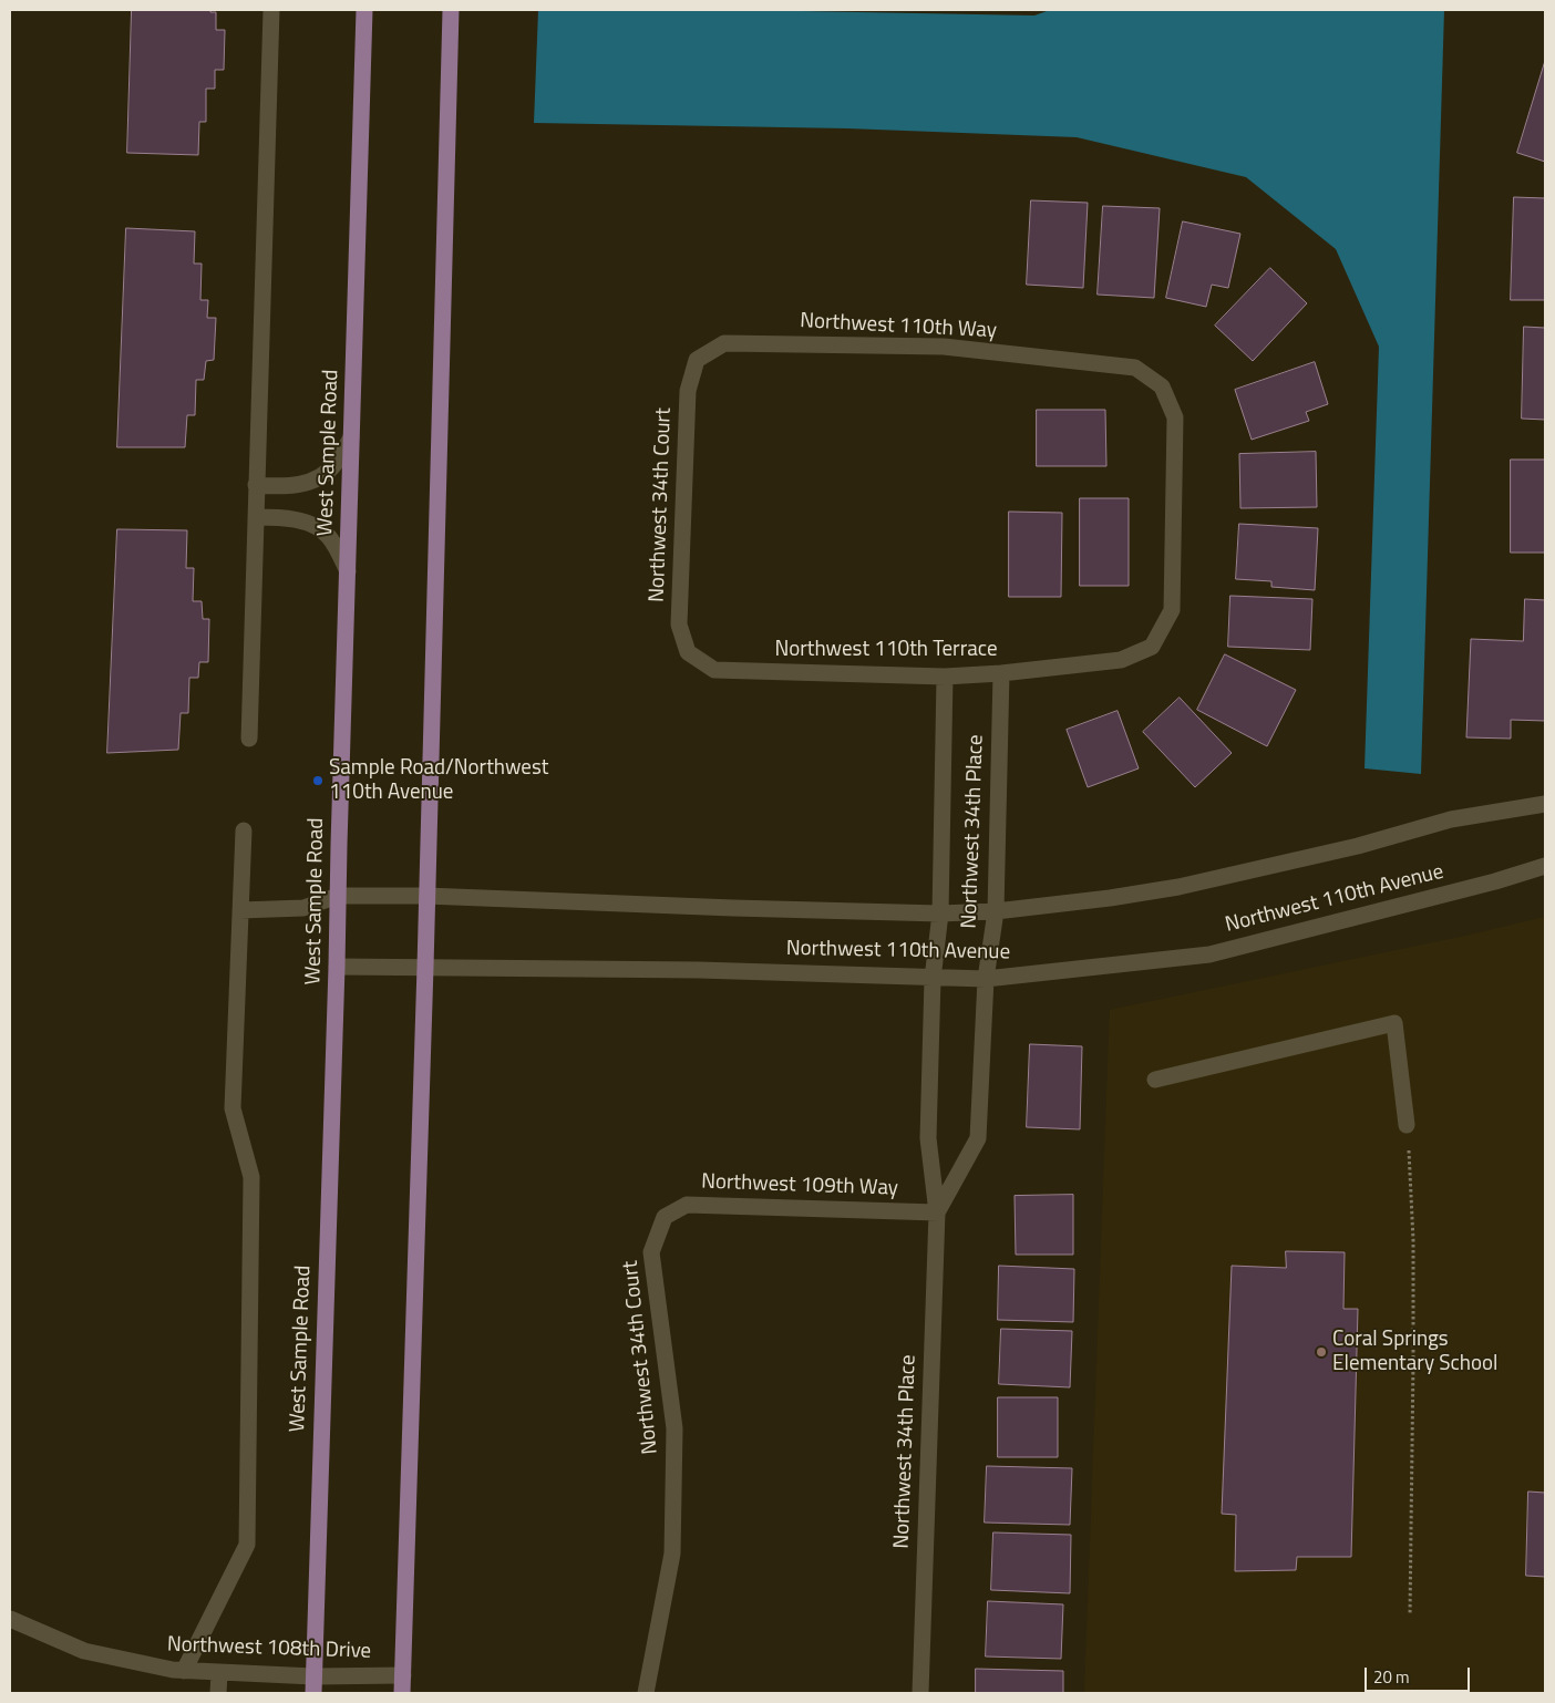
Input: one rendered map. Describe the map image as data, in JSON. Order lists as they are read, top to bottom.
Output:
{
  "streets": {
    "main road": ["West Sample Road"],
    "street": [
      "Northwest 110th Way",
      "Northwest 34th Court",
      "Northwest 110th Terrace",
      "Northwest 34th Place",
      "Northwest 110th Avenue",
      "Northwest 109th Way",
      "Northwest 108th Drive"
    ]
  },
  "crossings": [
    ["Northwest 110th Way", "Northwest 34th Court"],
    ["Northwest 110th Way", "Northwest 110th Terrace"],
    ["West Sample Road", "Northwest 110th Avenue"],
    ["West Sample Road", "Northwest 108th Drive"],
    ["Northwest 34th Court", "Northwest 110th Terrace"],
    ["Northwest 34th Court", "Northwest 109th Way"],
    ["Northwest 110th Terrace", "Northwest 34th Place"],
    ["Northwest 34th Place", "Northwest 110th Avenue"],
    ["Northwest 34th Place", "Northwest 109th Way"]
  ],
  "places": ["Sample Road/Northwest 110th Avenue", "Coral Springs Elementary School"],
  "scale_bar": "20 m"
}
